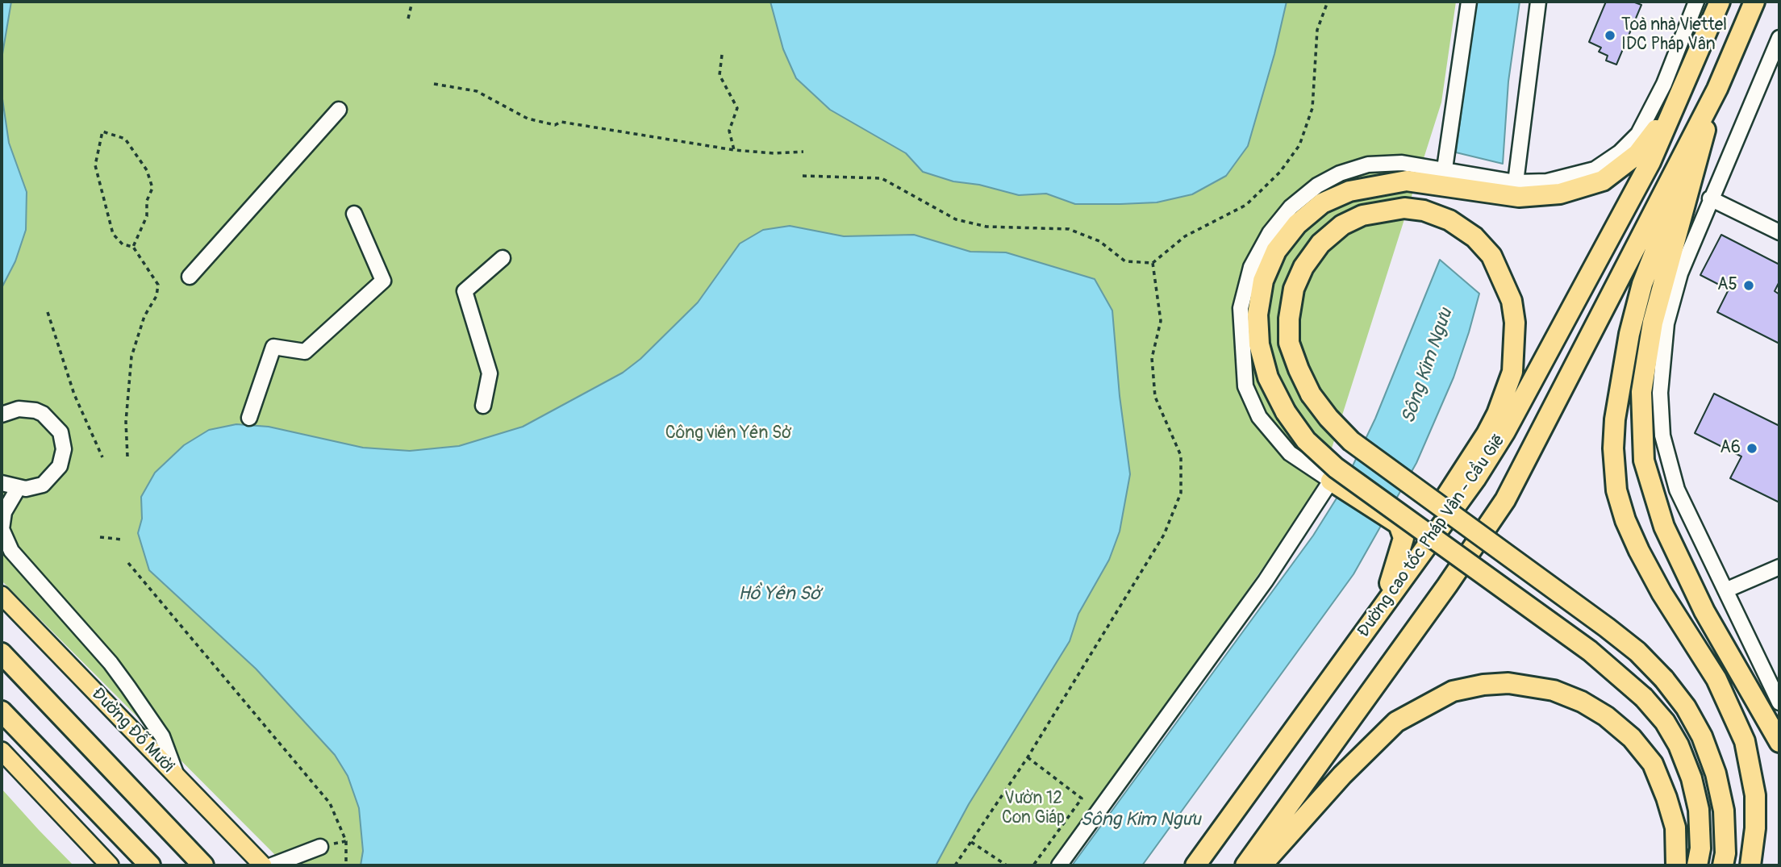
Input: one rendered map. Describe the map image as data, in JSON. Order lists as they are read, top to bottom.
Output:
{
  "streets": {
    "highway": ["Đường cao tốc Pháp Vân - Cầu Giẽ"],
    "main road": ["Đường Đỗ Mười"]
  },
  "water": ["Sông Kim Ngưu", "Hồ Yên Sở"],
  "parks": ["Công viên Yên Sở", "Vườn 12 Con Giáp"],
  "places": ["Toà nhà Viettel IDC Pháp Vân", "A5", "A6"]
}
